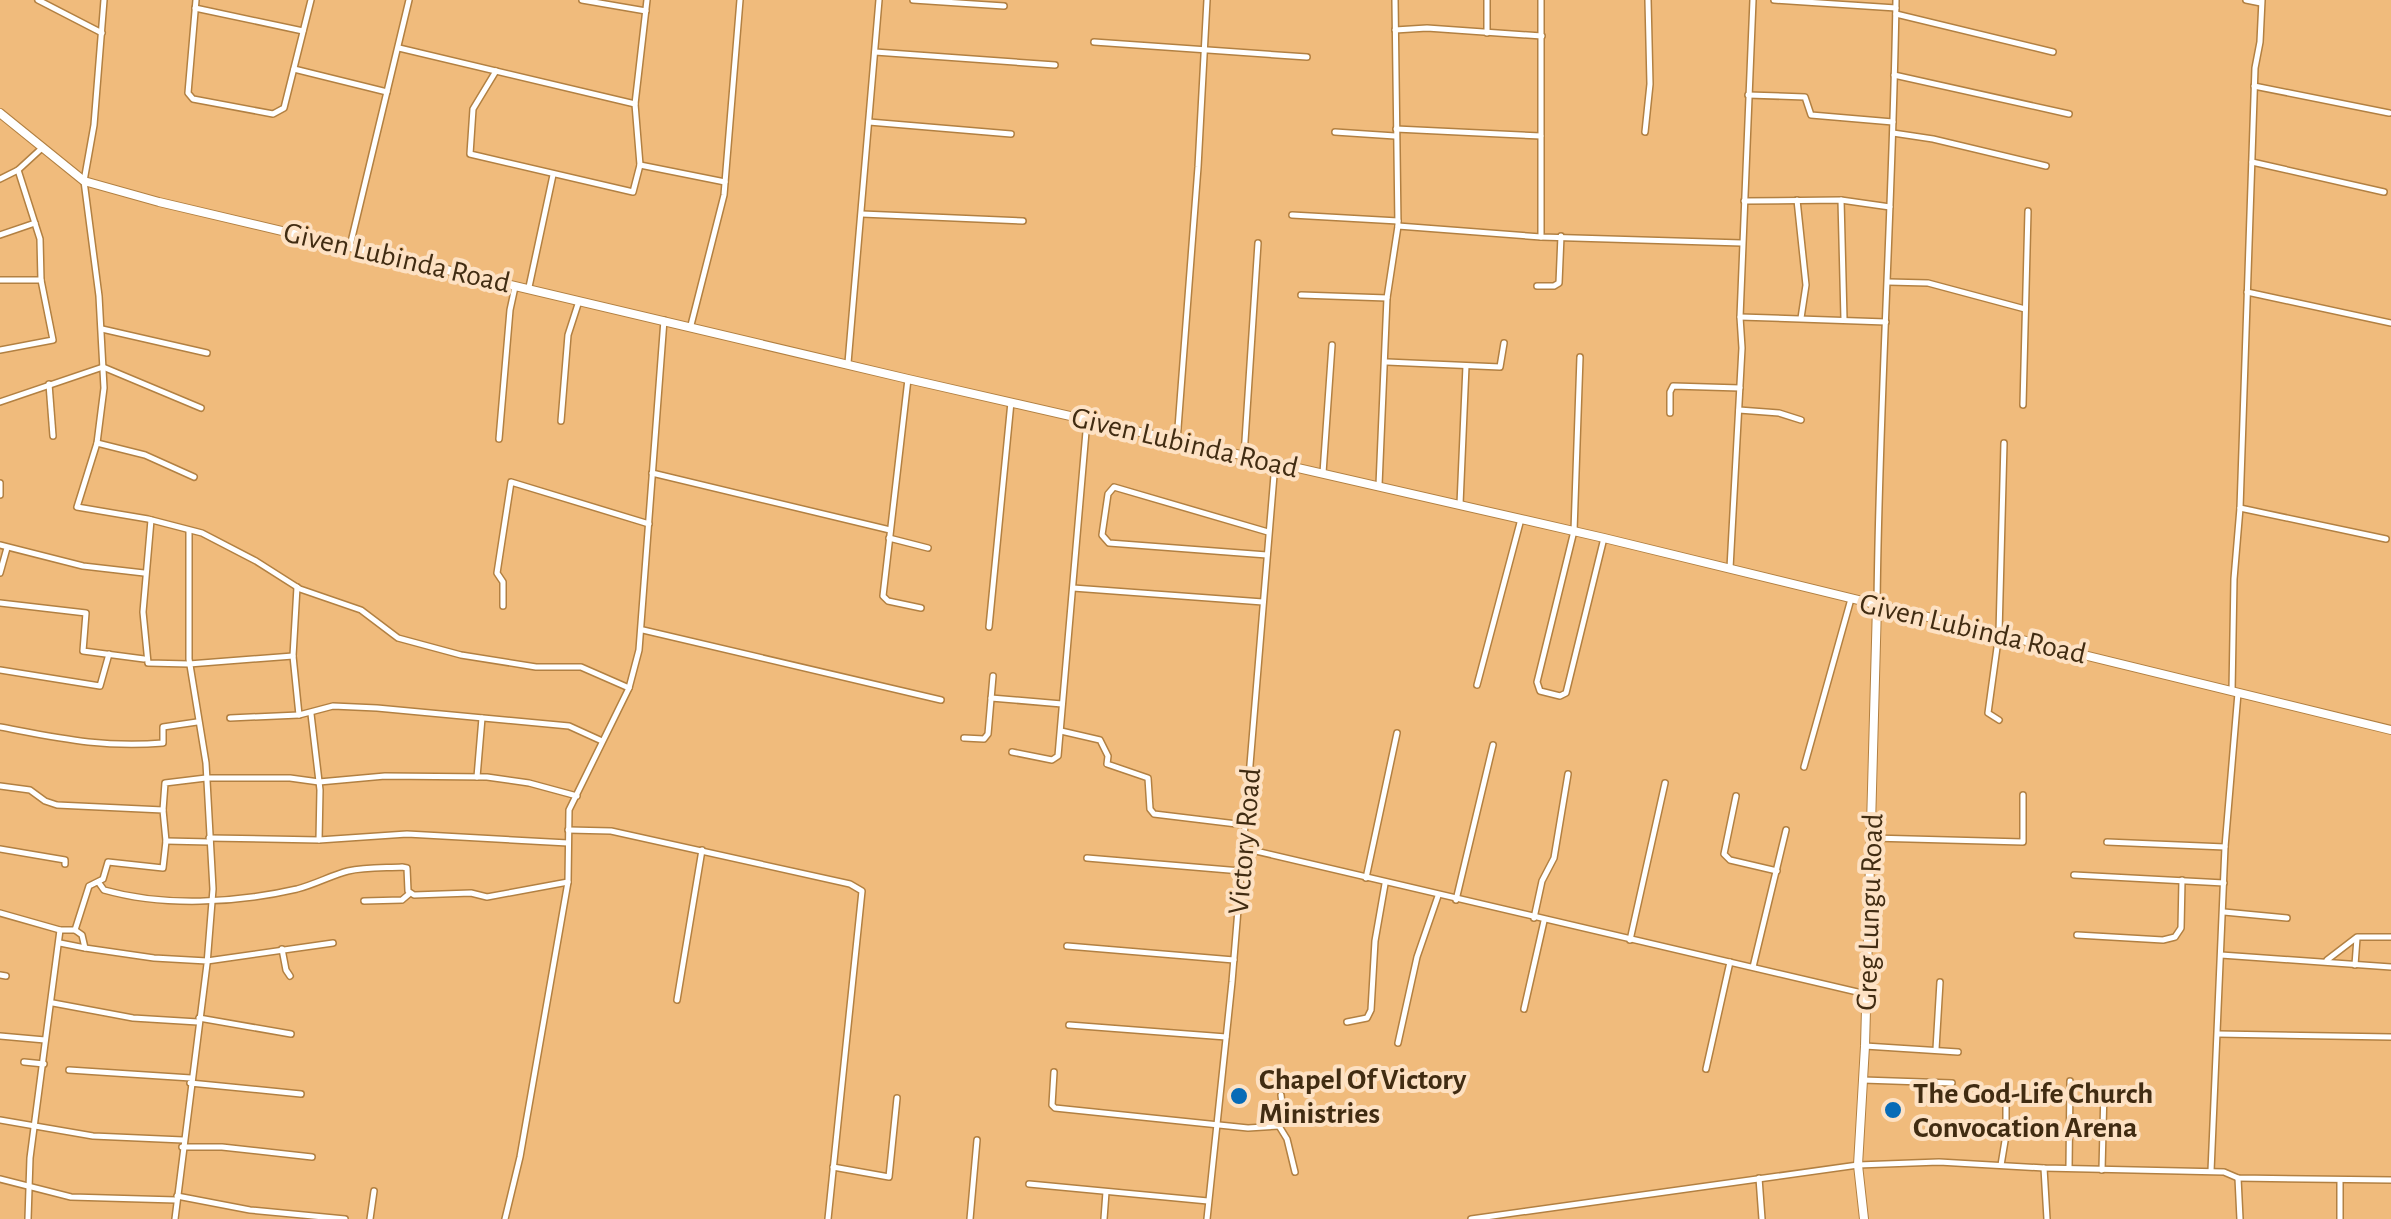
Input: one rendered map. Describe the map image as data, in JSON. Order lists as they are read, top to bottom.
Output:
{
  "streets": {
    "street": ["Given Lubinda Road", "Victory Road", "Greg Lungu Road"]
  },
  "crossings": [
    ["Given Lubinda Road", "Victory Road"],
    ["Given Lubinda Road", "Greg Lungu Road"]
  ],
  "places": ["Chapel Of Victory Ministries", "The God-Life Church Convocation Arena"]
}
